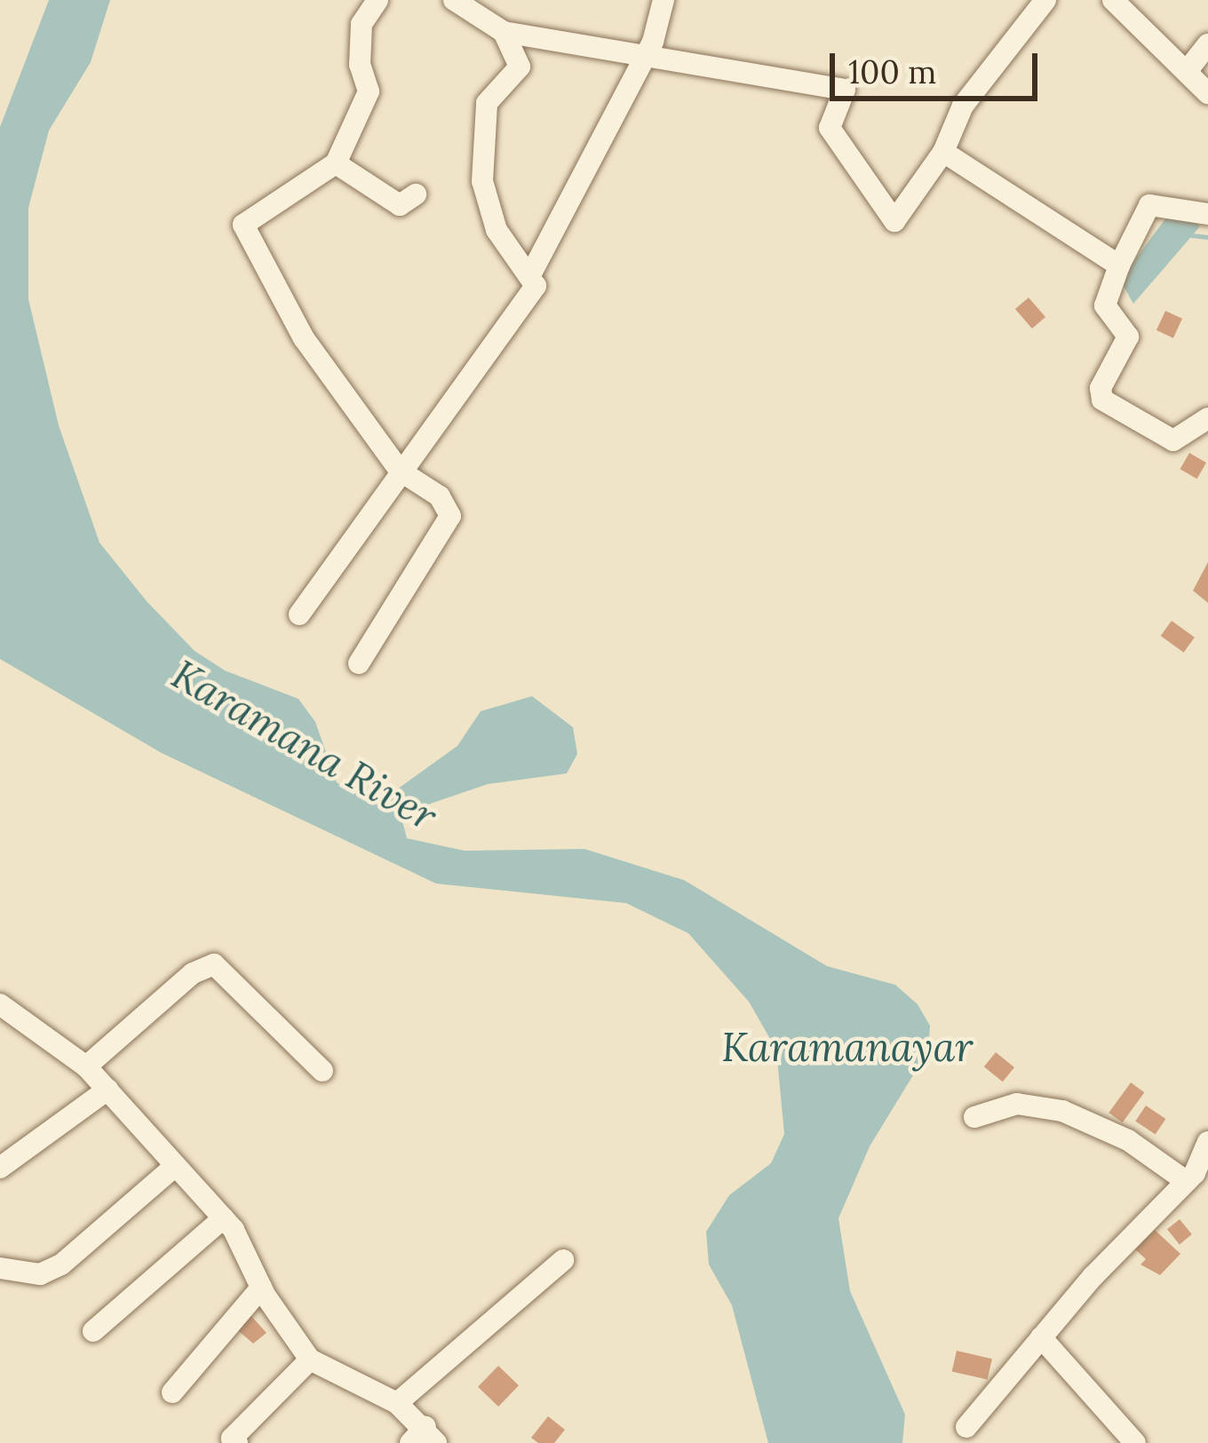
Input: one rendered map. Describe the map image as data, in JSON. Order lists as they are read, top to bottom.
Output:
{
  "water": ["Karamana River", "Karamanayar"],
  "scale_bar": "100 m"
}
